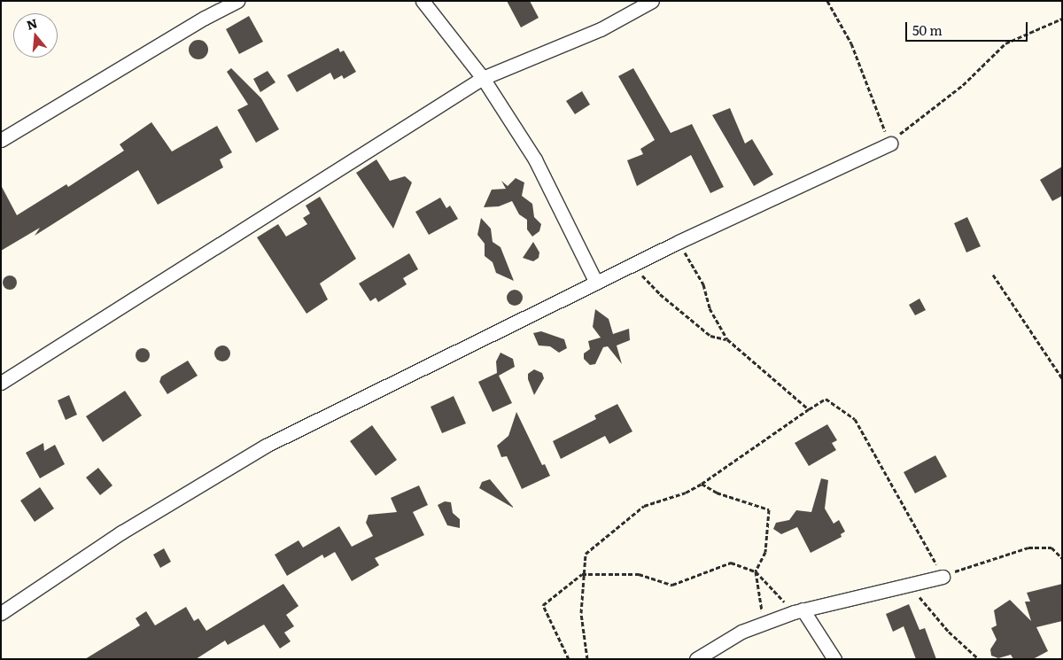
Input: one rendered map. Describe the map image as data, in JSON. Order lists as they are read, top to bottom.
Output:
{
  "scale_bar": "50 m",
  "north": "top"
}
